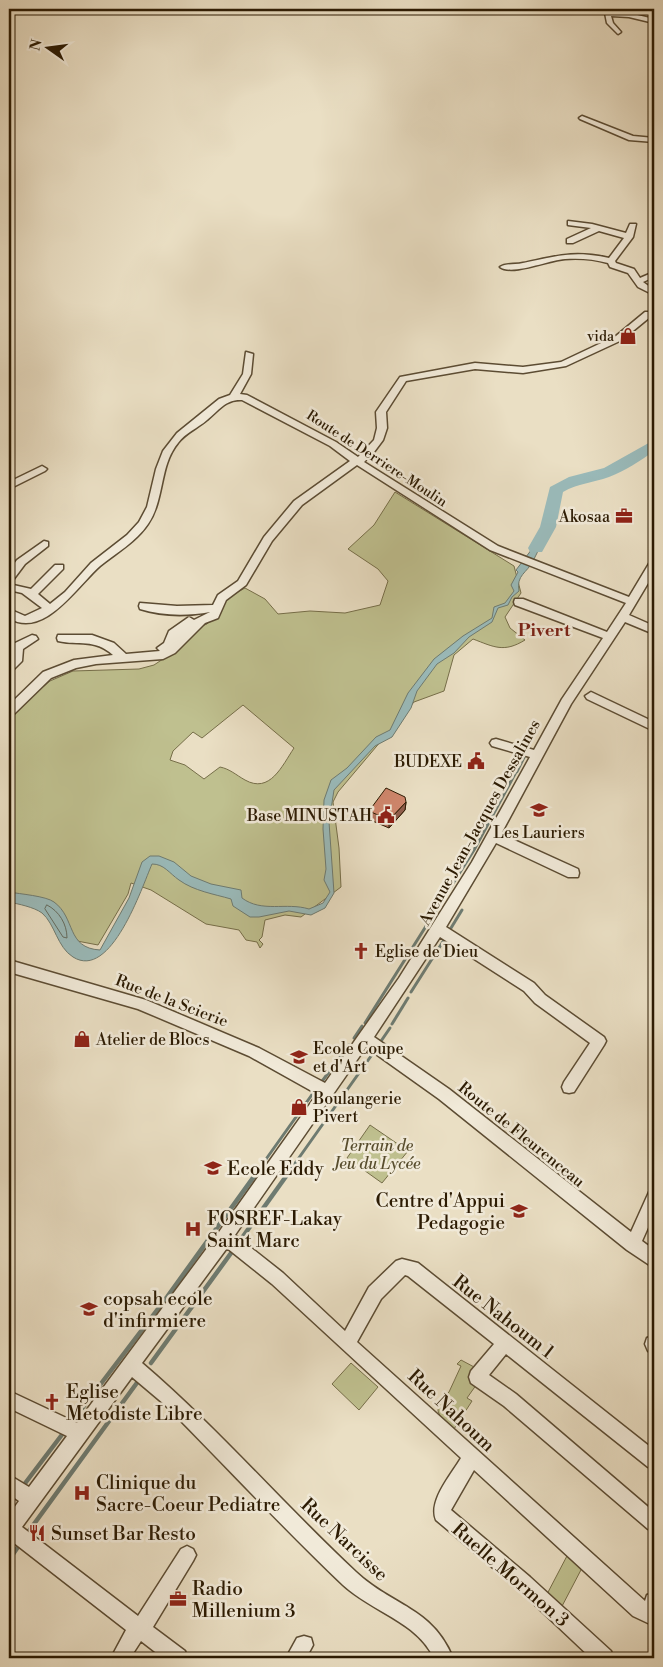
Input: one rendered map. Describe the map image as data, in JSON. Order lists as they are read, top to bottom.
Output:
{
  "streets": {
    "street": [
      "Route de Derriere-Moulin",
      "Avenue Jean-Jacques Dessalines",
      "Rue de la Scierie",
      "Route de Fleurenceau",
      "Rue Nahoum 1",
      "Rue Nahoum",
      "Rue Narcisse",
      "Ruelle Mormon 3"
    ]
  },
  "crossings": [
    ["Route de Derriere-Moulin", "Avenue Jean-Jacques Dessalines"],
    ["Avenue Jean-Jacques Dessalines", "Rue de la Scierie"],
    ["Avenue Jean-Jacques Dessalines", "Route de Fleurenceau"],
    ["Avenue Jean-Jacques Dessalines", "Rue Nahoum"],
    ["Avenue Jean-Jacques Dessalines", "Rue Narcisse"],
    ["Rue Nahoum 1", "Rue Nahoum"],
    ["Rue Nahoum", "Ruelle Mormon 3"]
  ],
  "districts": ["Pivert"],
  "parks": ["Terrain de Jeu du Lycée"],
  "places": {
    "shop": ["vida", "Atelier de Blocs", "Boulangerie Pivert"],
    "office": ["Akosaa", "Radio Millenium 3"],
    "public building": ["BUDEXE", "Base MINUSTAH"],
    "school or university": [
      "Les Lauriers",
      "Ecole Coupe et d'Art",
      "Ecole Eddy",
      "Centre d'Appui Pedagogie",
      "copsah ecole d'infirmiere"
    ],
    "church": ["Eglise de Dieu", "Eglise Metodiste Libre"],
    "hospital": ["FOSREF-Lakay Saint Marc", "Clinique du Sacre-Coeur Pediatre"],
    "restaurant": ["Sunset Bar Resto"]
  },
  "north": "left"
}
